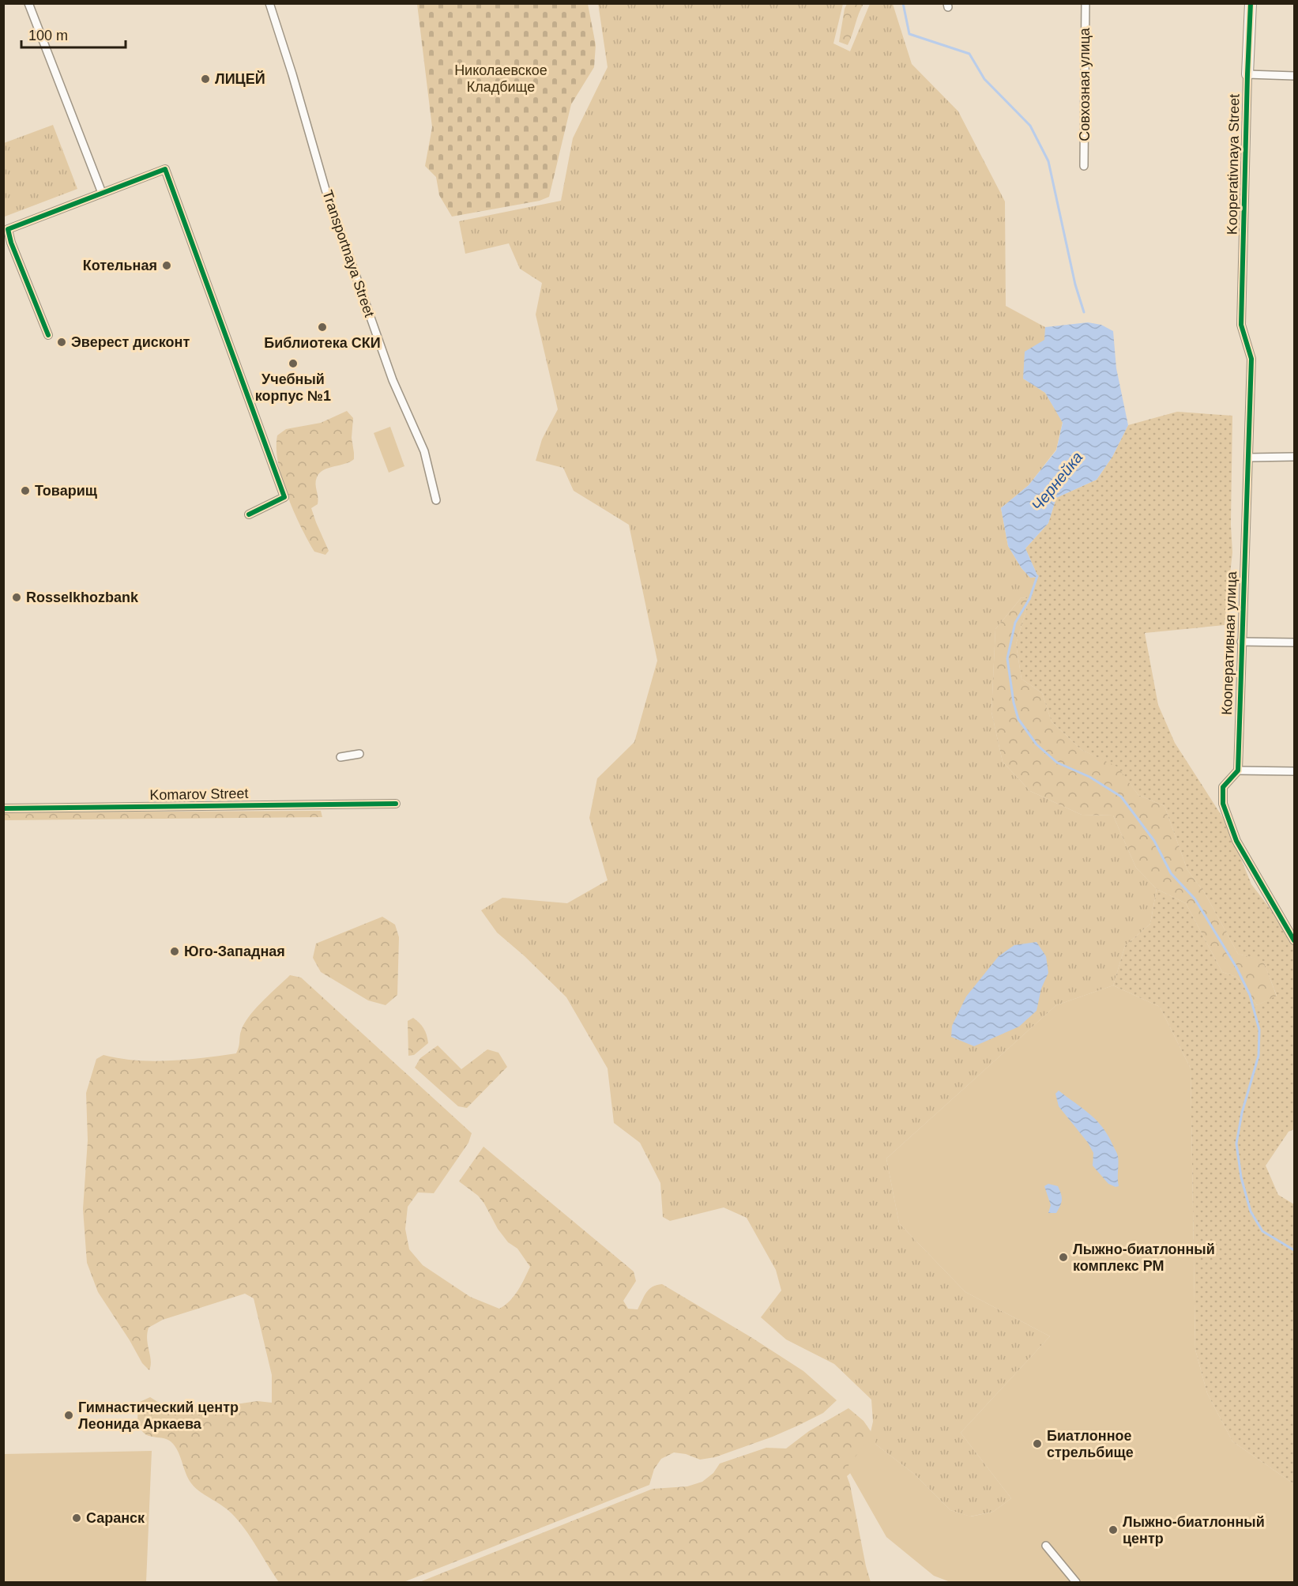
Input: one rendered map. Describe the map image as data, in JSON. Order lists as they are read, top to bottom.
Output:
{
  "streets": {
    "street": [
      "Совхозная улица",
      "Kooperativnaya Street",
      "Transportnaya Street",
      "Кооперативная улица",
      "Komarov Street"
    ]
  },
  "crossings": [
    ["Kooperativnaya Street", "Кооперативная улица"]
  ],
  "water": ["Чернейка"],
  "parks": ["Николаевское Кладбище"],
  "places": [
    "ЛИЦЕЙ",
    "Котельная",
    "Библиотека СКИ",
    "Эверест дисконт",
    "Учебный корпус №1",
    "Товарищ",
    "Rosselkhozbank",
    "Юго-Западная",
    "Лыжно-биатлонный комплекс РМ",
    "Гимнастический центр Леонида Аркаева",
    "Биатлонное стрельбище",
    "Саранск",
    "Лыжно-биатлонный центр"
  ],
  "scale_bar": "100 m"
}
